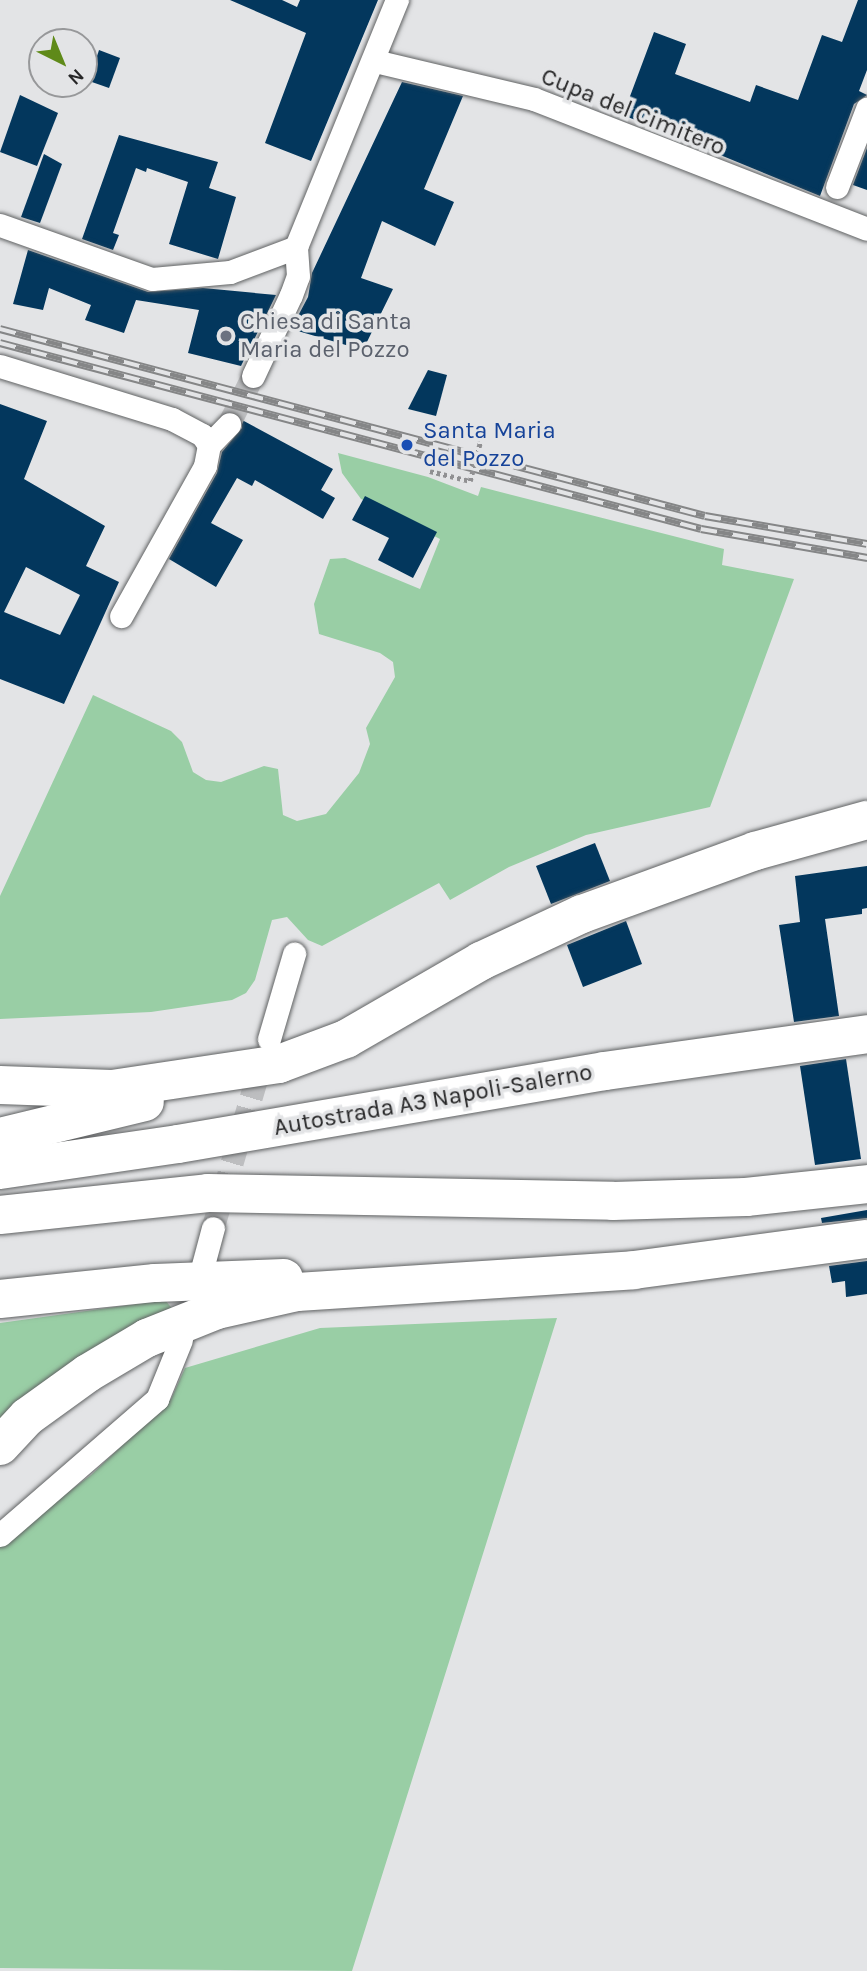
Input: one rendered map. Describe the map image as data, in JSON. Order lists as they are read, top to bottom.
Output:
{
  "streets": {
    "highway": ["Autostrada A3 Napoli-Salerno"],
    "street": ["Cupa del Cimitero"]
  },
  "places": ["Chiesa di Santa Maria del Pozzo", "Santa Maria del Pozzo"],
  "north": "bottom right"
}
